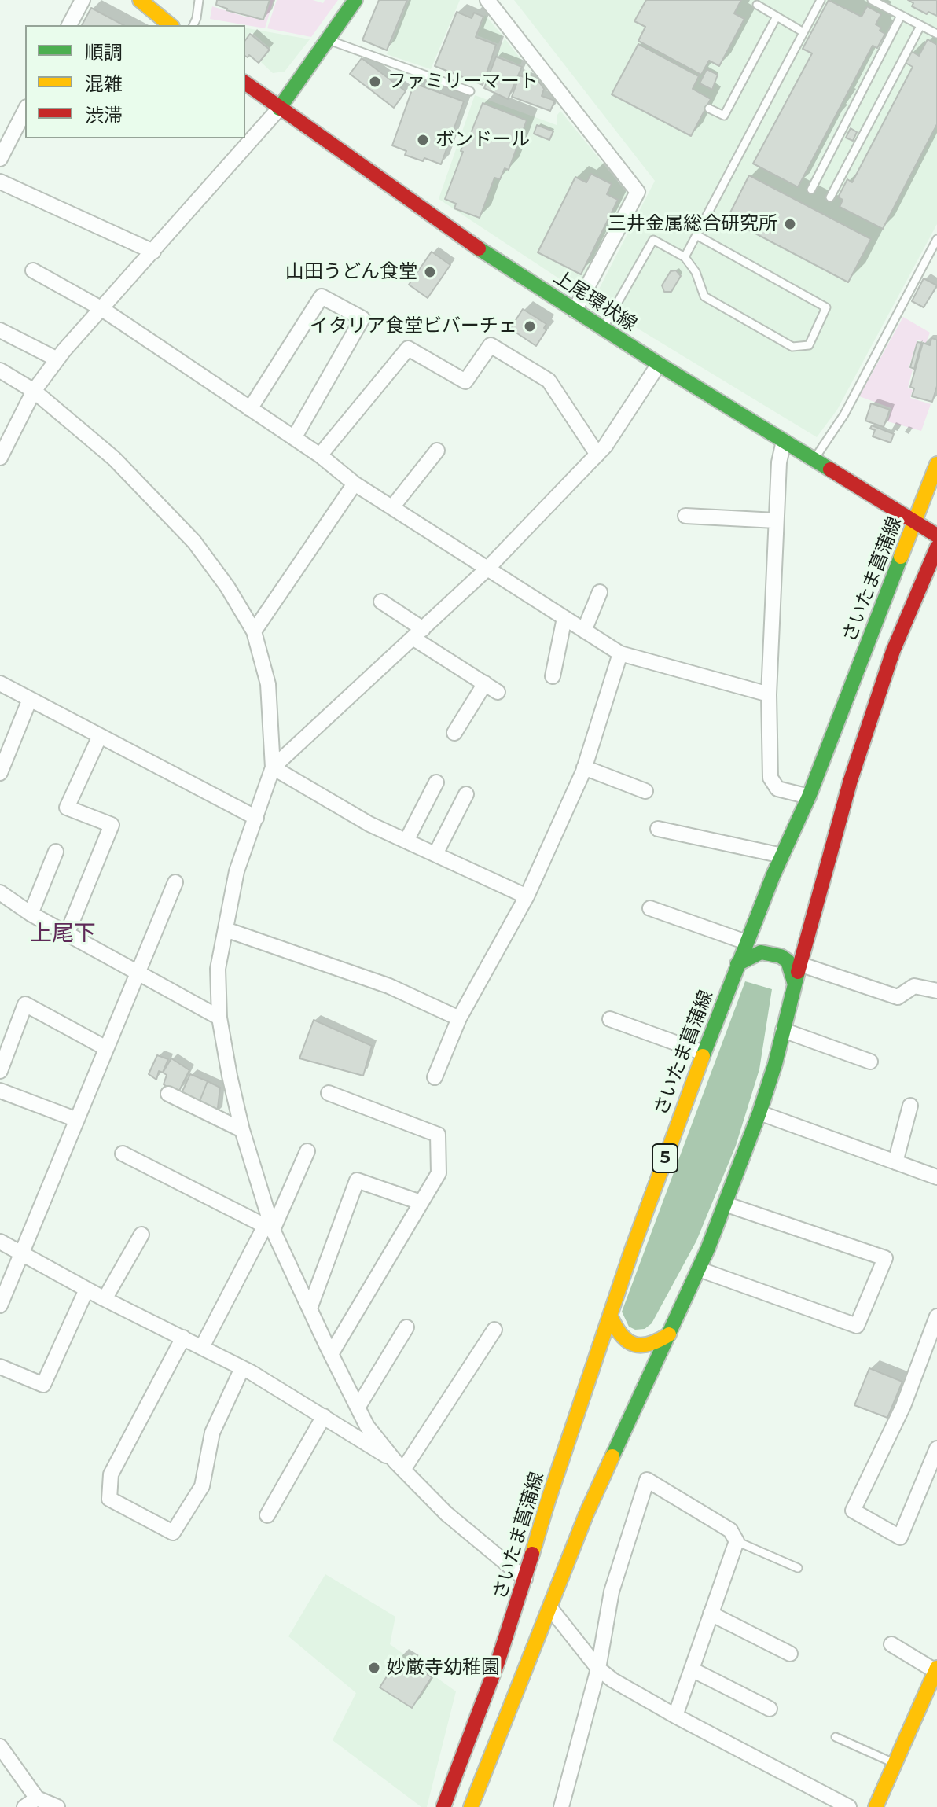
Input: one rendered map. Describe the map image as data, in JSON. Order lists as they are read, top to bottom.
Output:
{
  "streets": {
    "main road": ["上尾環状線", "さいたま菖蒲線", "5"]
  },
  "crossings": [
    ["上尾環状線", "さいたま菖蒲線"]
  ],
  "districts": ["上尾下"],
  "places": [
    "ファミリーマート",
    "ボンドール",
    "三井金属総合研究所",
    "山田うどん食堂",
    "イタリア食堂ビバーチェ",
    "妙厳寺幼稚園"
  ],
  "legend": ["順調", "混雑", "渋滞"]
}
